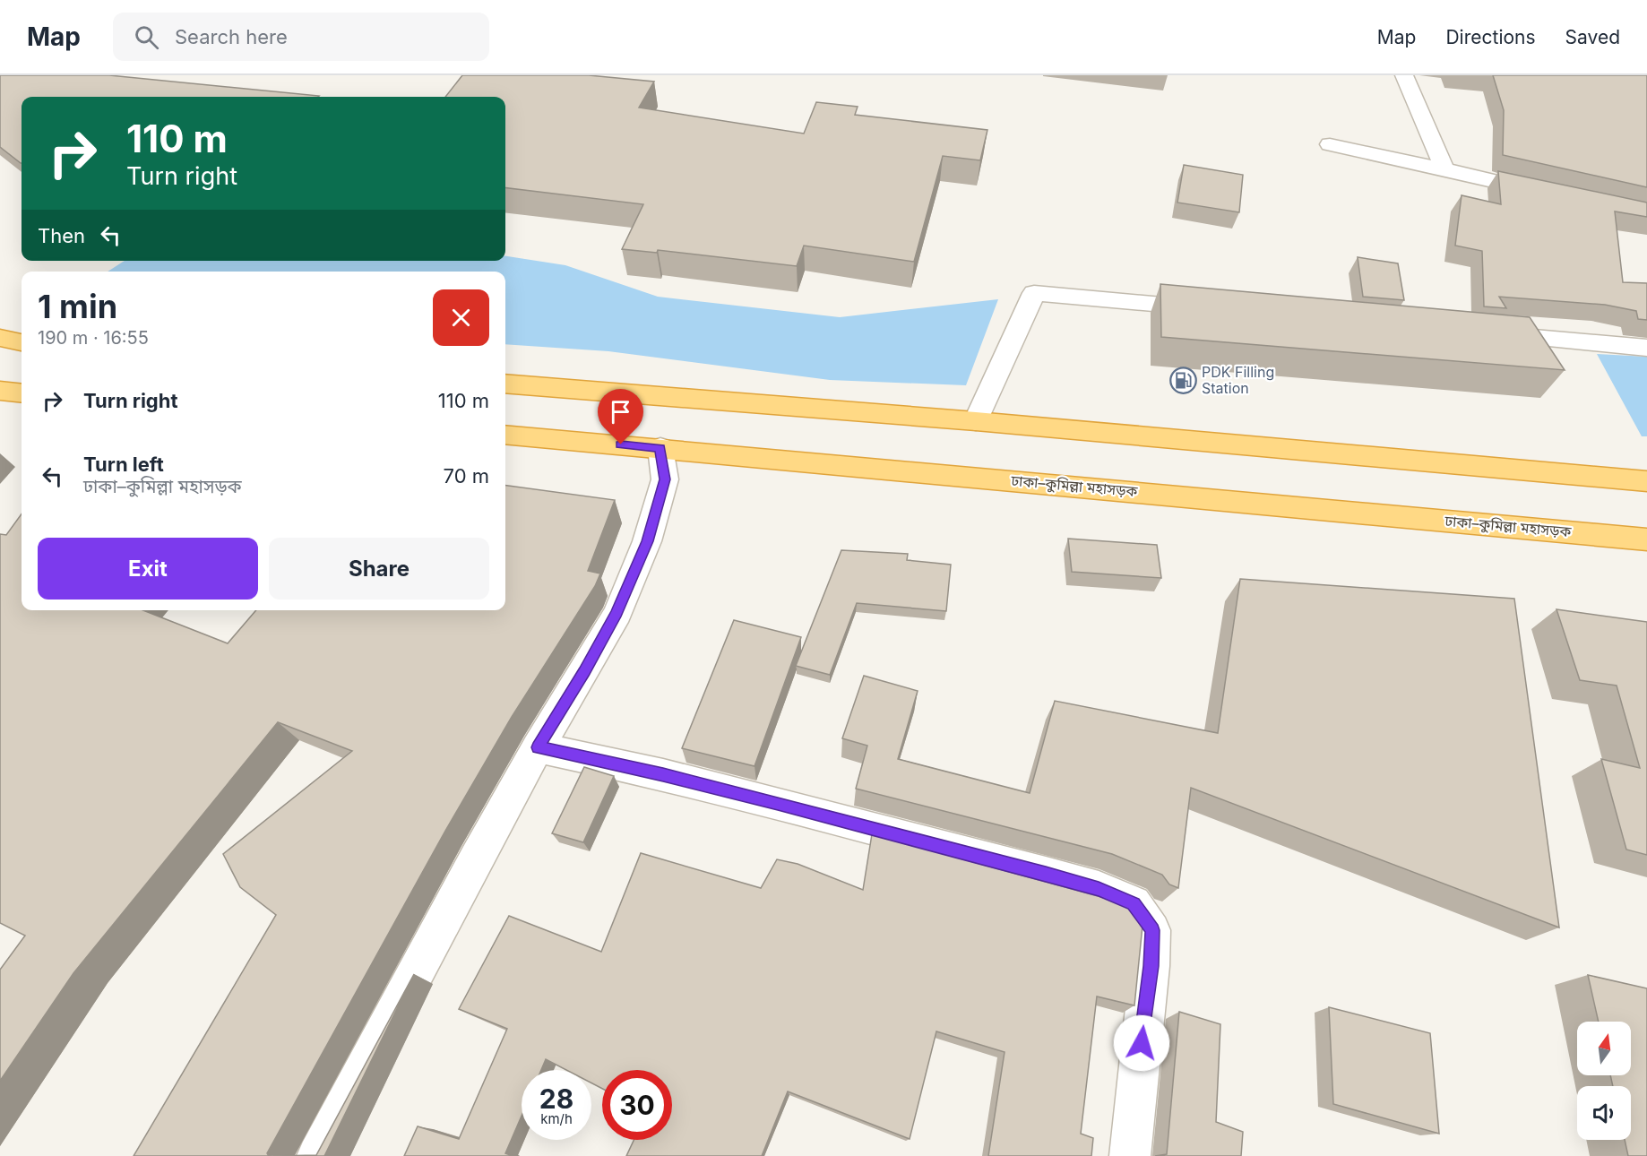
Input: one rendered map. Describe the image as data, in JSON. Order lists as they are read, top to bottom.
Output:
{
  "streets": {
    "highway": ["ঢাকা–কুমিল্লা মহাসড়ক"]
  },
  "places": {
    "fuel station": ["PDK Filling Station"]
  },
  "north": "top",
  "page": {
    "header": "Map",
    "search": "Search here",
    "nav": ["Map", "Directions", "Saved"],
    "turn": ["110 m", "Turn right"],
    "then": "Then",
    "heading": ["1 min", "190 m · 16:55"],
    "list": [
      {
        "name": "Turn right",
        "value": "110 m"
      },
      {
        "name": "Turn left",
        "note": "ঢাকা–কুমিল্লা মহাসড়ক",
        "value": "70 m"
      }
    ],
    "buttons": ["Exit", "Share"],
    "speed": "28 km/h",
    "limit": "30"
  }
}
